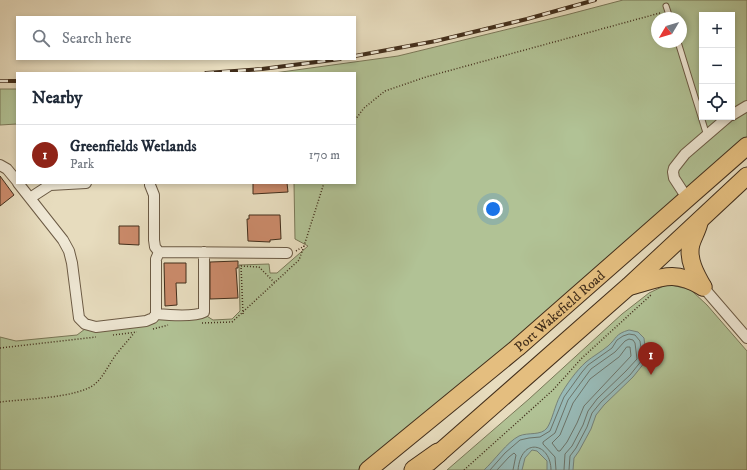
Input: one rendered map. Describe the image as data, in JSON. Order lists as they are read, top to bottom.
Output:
{
  "streets": {
    "highway": ["Port Wakefield Road"]
  },
  "north": "bottom left",
  "page": {
    "map_buttons": ["+", "−"],
    "search": "Search here",
    "heading": "Nearby",
    "list": [
      {
        "mark": "1",
        "name": "Greenfields Wetlands",
        "note": "Park",
        "value": "170 m"
      }
    ],
    "pins": "1"
  }
}
